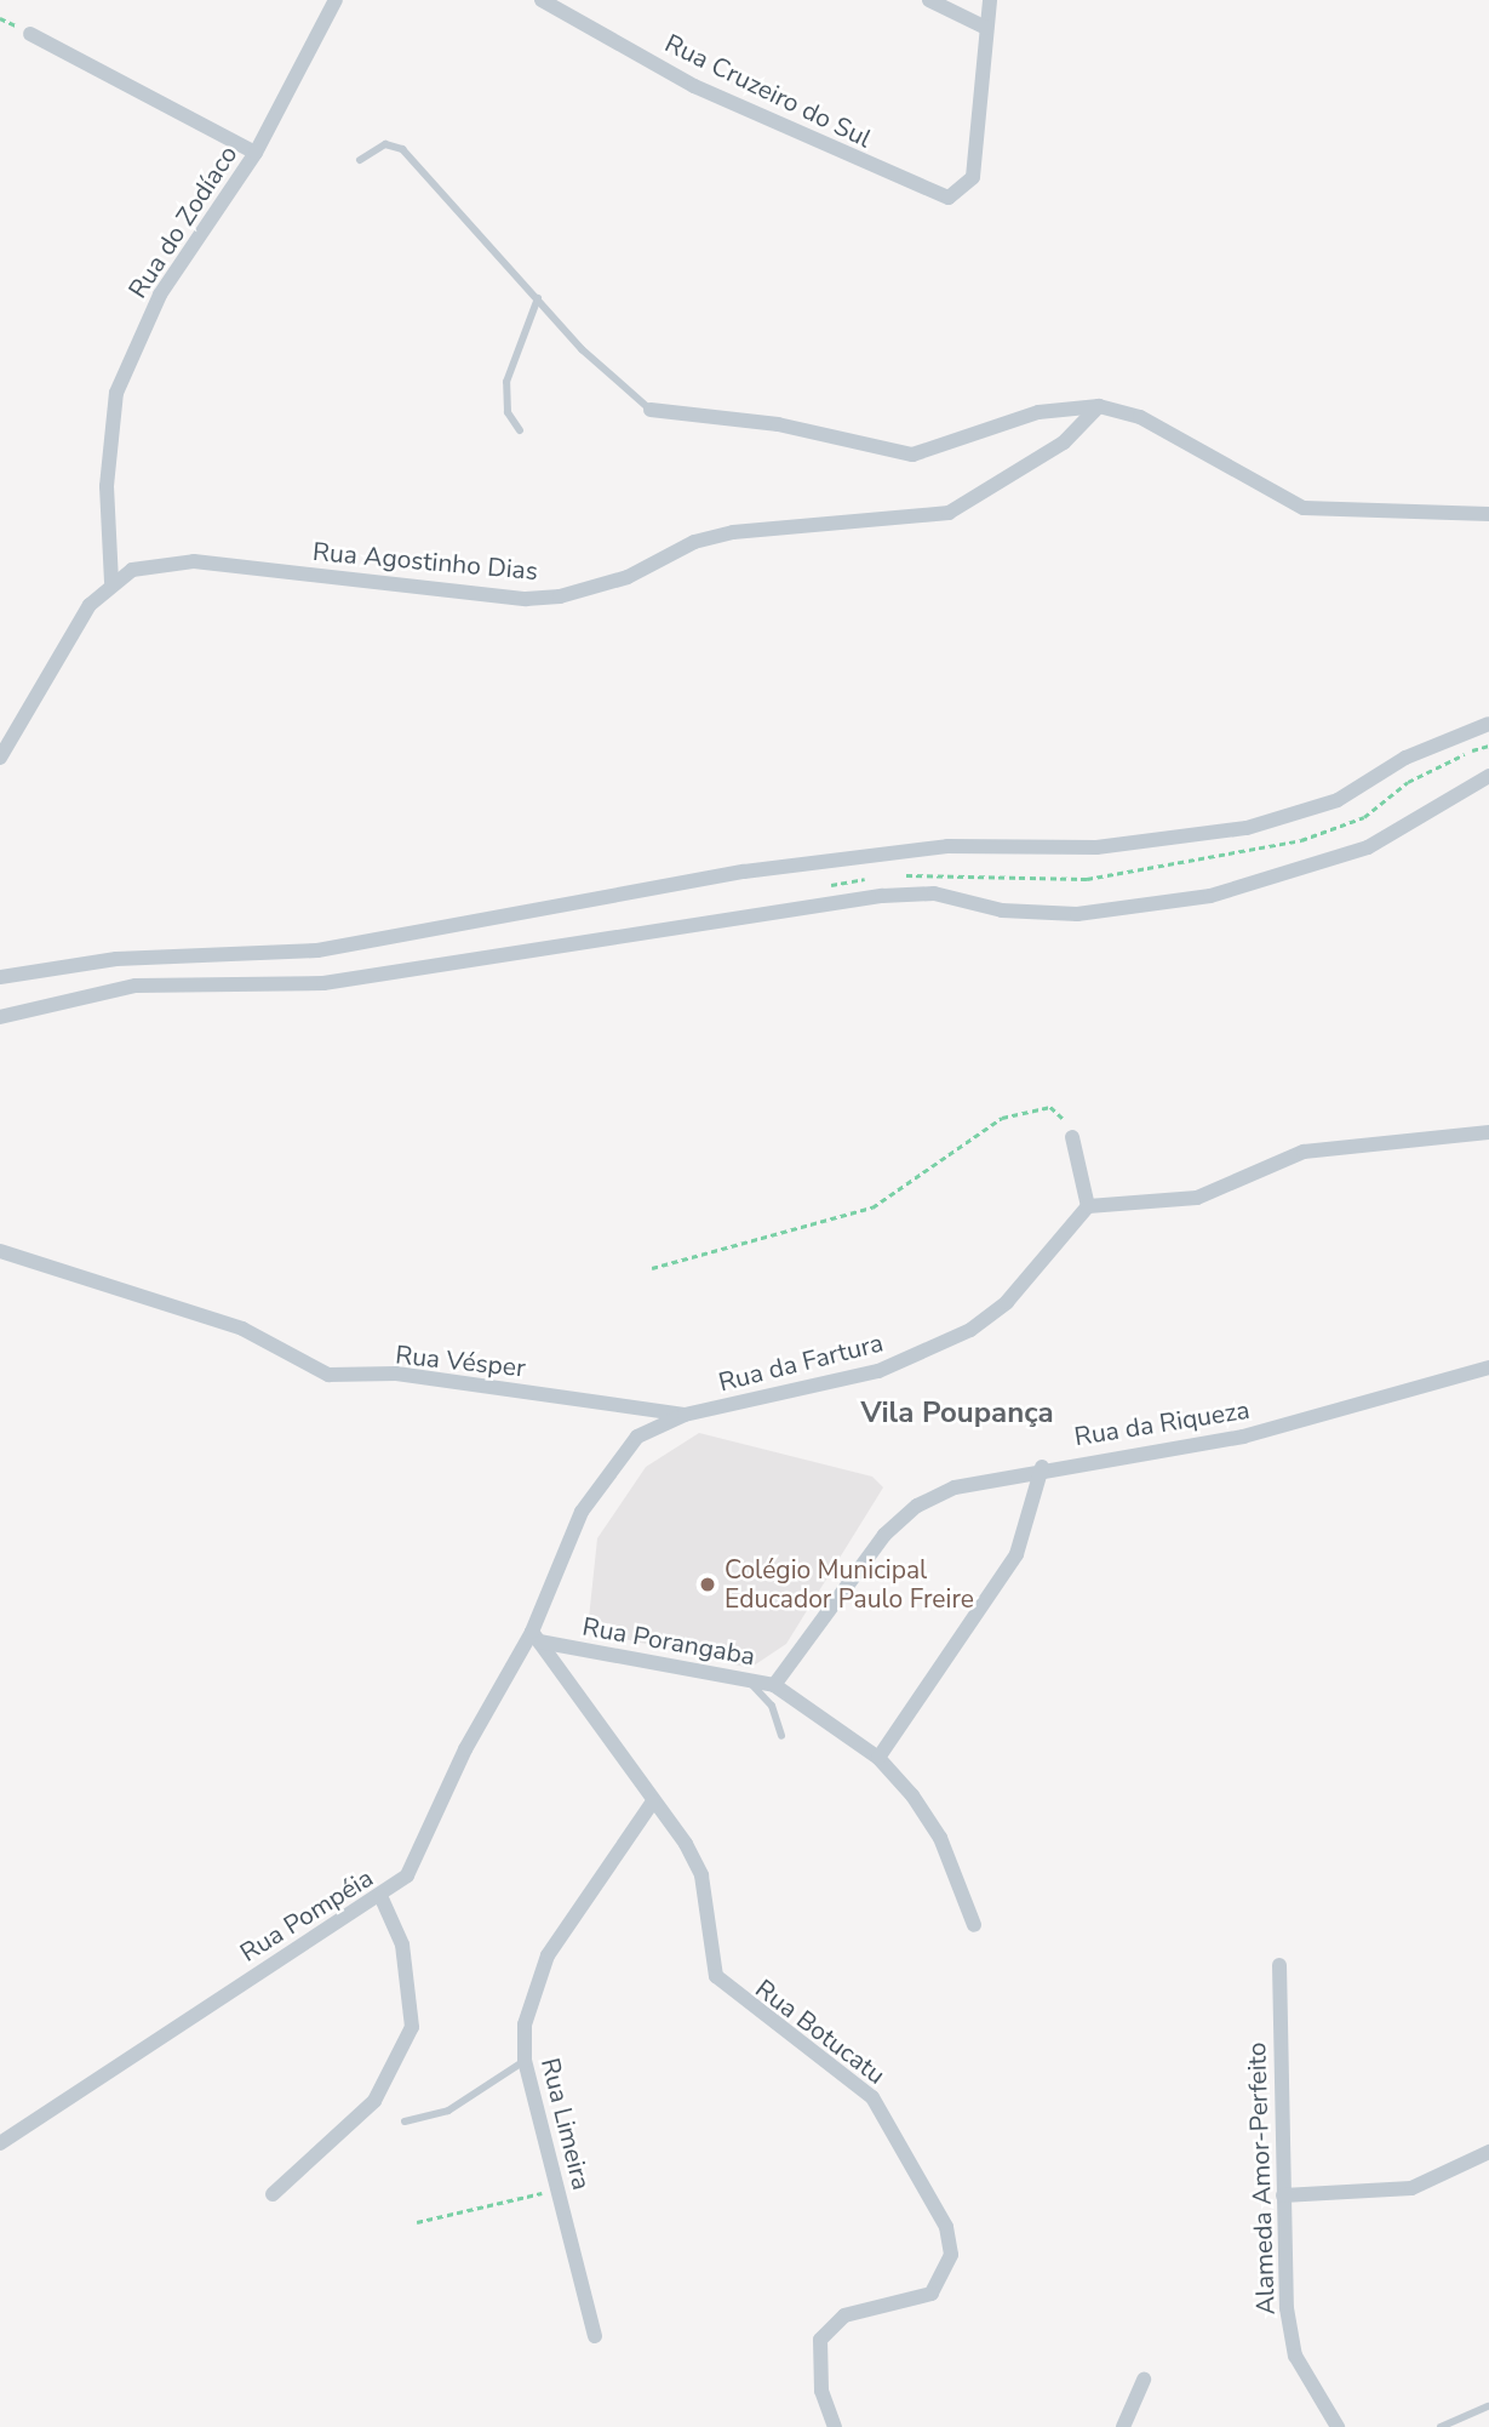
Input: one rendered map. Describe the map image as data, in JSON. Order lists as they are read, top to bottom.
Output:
{
  "streets": {
    "street": [
      "Rua Cruzeiro do Sul",
      "Rua do Zodíaco",
      "Rua Agostinho Dias",
      "Rua Vésper",
      "Rua da Fartura",
      "Rua da Riqueza",
      "Rua Porangaba",
      "Rua Pompéia",
      "Rua Botucatu",
      "Rua Limeira",
      "Alameda Amor-Perfeito"
    ]
  },
  "crossings": [
    ["Rua do Zodíaco", "Rua Agostinho Dias"],
    ["Rua Vésper", "Rua da Fartura"],
    ["Rua da Fartura", "Rua Porangaba"],
    ["Rua da Fartura", "Rua Pompéia"],
    ["Rua da Fartura", "Rua Botucatu"],
    ["Rua da Riqueza", "Rua Porangaba"],
    ["Rua Porangaba", "Rua Pompéia"],
    ["Rua Porangaba", "Rua Botucatu"],
    ["Rua Pompéia", "Rua Botucatu"],
    ["Rua Botucatu", "Rua Limeira"]
  ],
  "districts": ["Vila Poupança"],
  "places": ["Colégio Municipal Educador Paulo Freire"]
}
